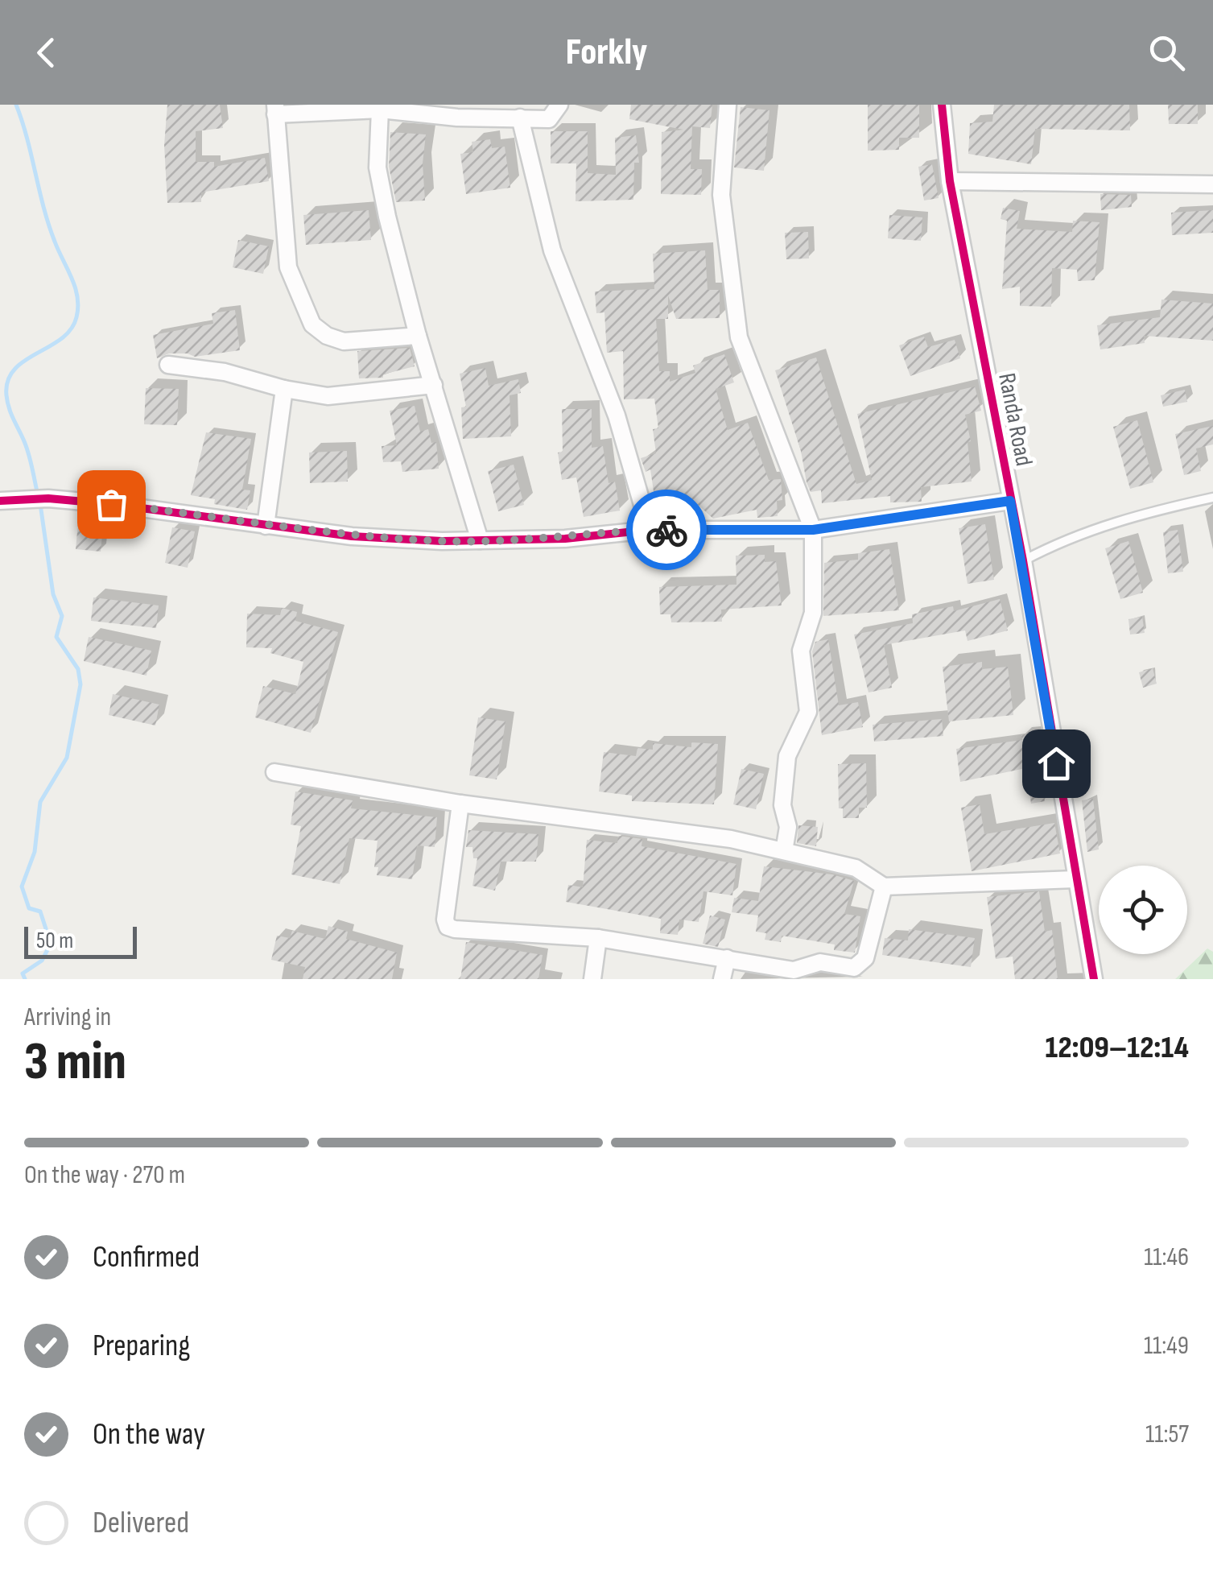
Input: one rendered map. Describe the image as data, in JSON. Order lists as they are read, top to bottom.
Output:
{
  "streets": {
    "street": ["Randa Road"]
  },
  "scale_bar": "50 m",
  "page": {
    "header": "Forkly",
    "scale": "50 m",
    "heading": ["3 min", "Arriving in", "12:09–12:14"],
    "bar": "On the way · 270 m",
    "list": [
      ["Confirmed", "11:46"],
      ["Preparing", "11:49"],
      ["On the way", "11:57"],
      "Delivered"
    ]
  }
}
